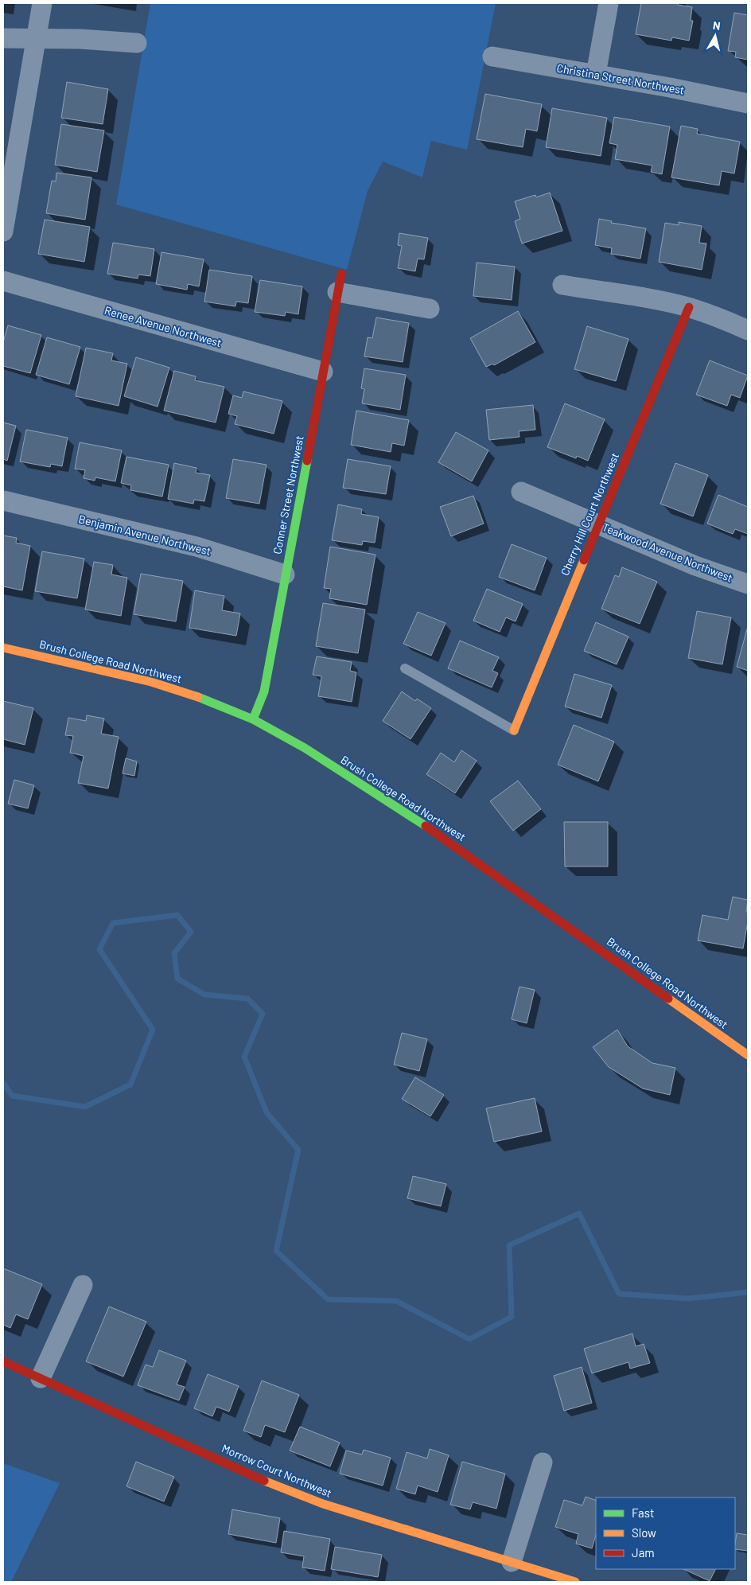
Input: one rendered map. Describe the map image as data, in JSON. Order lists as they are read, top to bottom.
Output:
{
  "streets": {
    "street": [
      "Christina Street Northwest",
      "Renee Avenue Northwest",
      "Conner Street Northwest",
      "Cherry Hill Court Northwest",
      "Benjamin Avenue Northwest",
      "Teakwood Avenue Northwest",
      "Brush College Road Northwest",
      "Morrow Court Northwest"
    ]
  },
  "crossings": [
    ["Renee Avenue Northwest", "Conner Street Northwest"],
    ["Conner Street Northwest", "Benjamin Avenue Northwest"],
    ["Conner Street Northwest", "Brush College Road Northwest"],
    ["Cherry Hill Court Northwest", "Teakwood Avenue Northwest"]
  ],
  "legend": ["Fast", "Slow", "Jam"],
  "north": "top"
}
